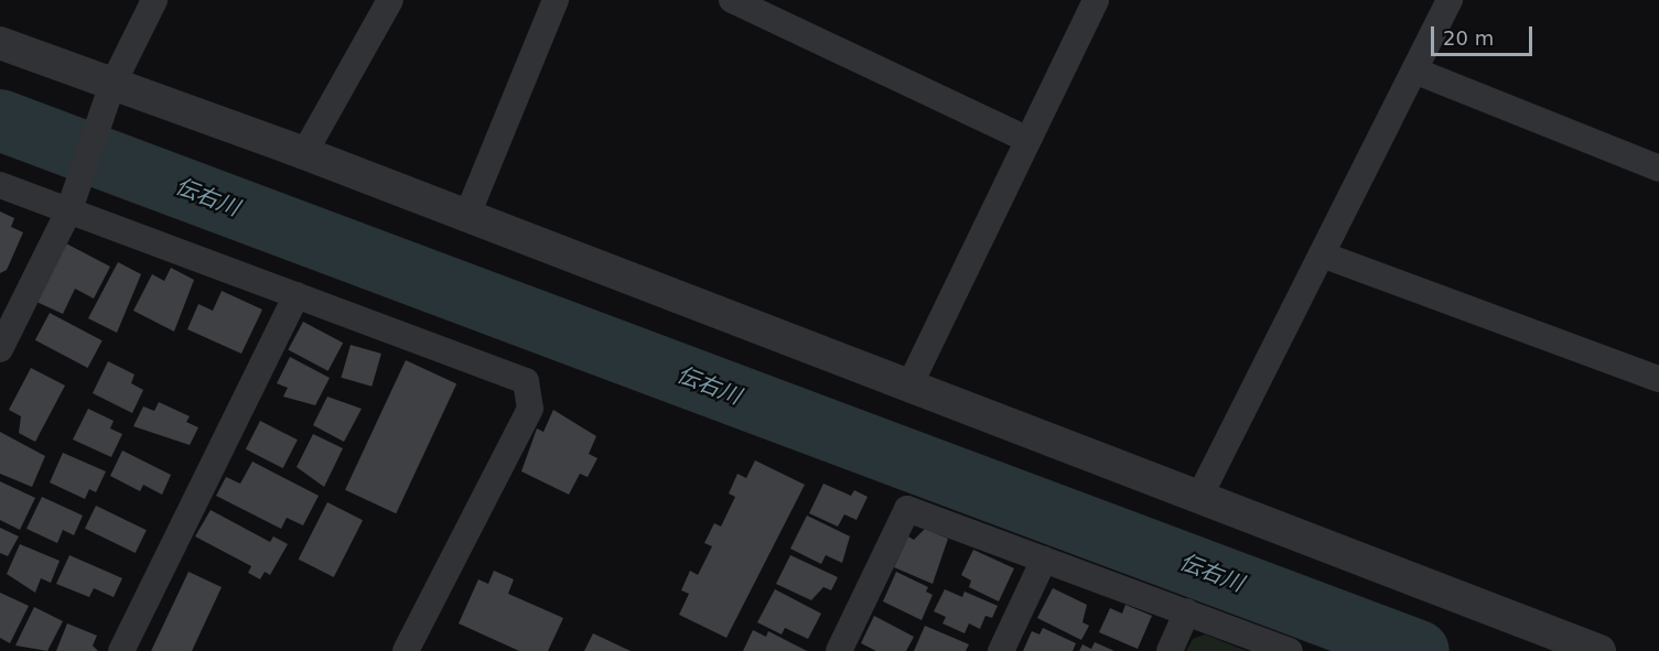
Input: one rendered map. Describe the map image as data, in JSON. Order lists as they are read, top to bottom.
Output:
{
  "water": ["伝右川"],
  "scale_bar": "20 m"
}
